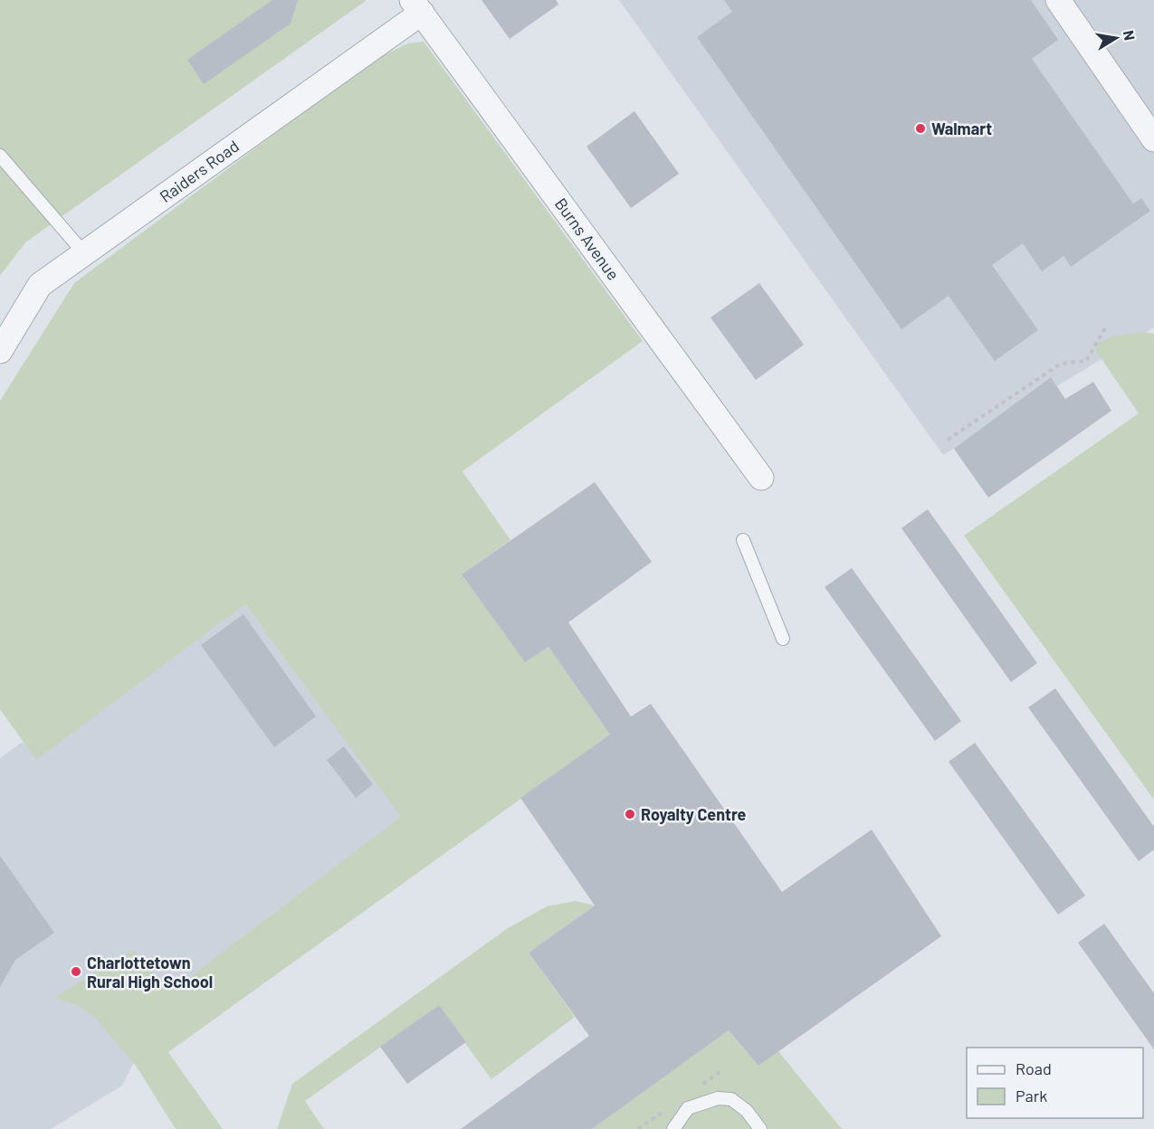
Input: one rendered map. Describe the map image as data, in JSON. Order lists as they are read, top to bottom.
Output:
{
  "streets": {
    "street": ["Raiders Road", "Burns Avenue"]
  },
  "crossings": [
    ["Raiders Road", "Burns Avenue"]
  ],
  "places": ["Walmart", "Royalty Centre", "Charlottetown Rural High School"],
  "legend": ["Road", "Park"],
  "north": "right"
}
